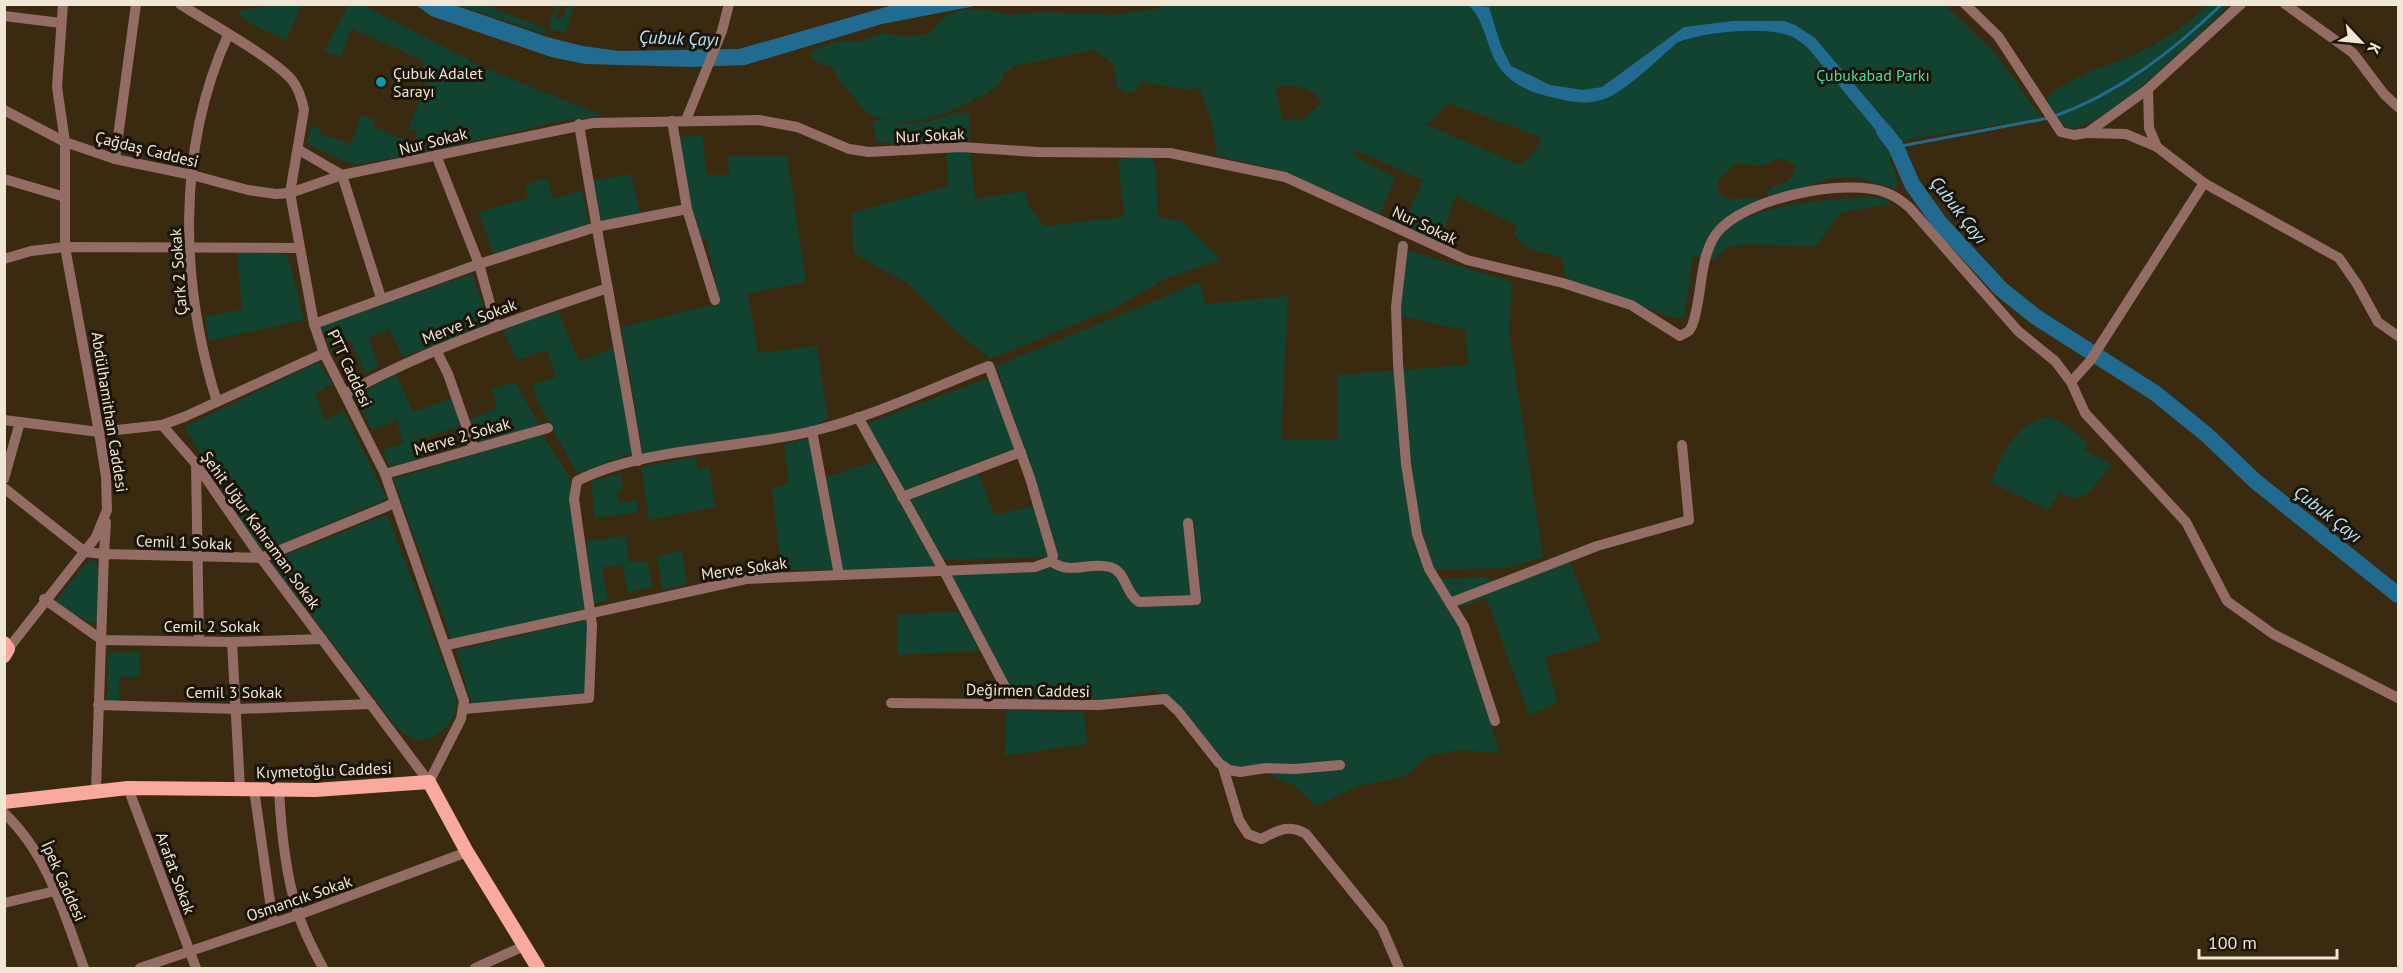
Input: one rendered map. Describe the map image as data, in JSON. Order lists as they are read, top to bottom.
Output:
{
  "streets": {
    "main road": ["Kıymetoğlu Caddesi"],
    "street": [
      "Nur Sokak",
      "Çağdaş Caddesi",
      "Çark 2 Sokak",
      "Merve 1 Sokak",
      "PTT Caddesi",
      "Abdülhamithan Caddesi",
      "Merve 2 Sokak",
      "Şehit Uğur Kahraman Sokak",
      "Cemil 1 Sokak",
      "Merve Sokak",
      "Cemil 2 Sokak",
      "Değirmen Caddesi",
      "Cemil 3 Sokak",
      "Arafat Sokak",
      "İpek Caddesi",
      "Osmancık Sokak"
    ]
  },
  "crossings": [
    ["Nur Sokak", "Çağdaş Caddesi"],
    ["Nur Sokak", "PTT Caddesi"],
    ["Çağdaş Caddesi", "Çark 2 Sokak"],
    ["Çağdaş Caddesi", "PTT Caddesi"],
    ["Çağdaş Caddesi", "Abdülhamithan Caddesi"],
    ["Çark 2 Sokak", "PTT Caddesi"],
    ["Merve 1 Sokak", "PTT Caddesi"],
    ["PTT Caddesi", "Merve 2 Sokak"],
    ["PTT Caddesi", "Cemil 1 Sokak"],
    ["PTT Caddesi", "Merve Sokak"],
    ["Abdülhamithan Caddesi", "Cemil 1 Sokak"],
    ["Şehit Uğur Kahraman Sokak", "Cemil 1 Sokak"],
    ["Şehit Uğur Kahraman Sokak", "Cemil 2 Sokak"],
    ["Şehit Uğur Kahraman Sokak", "Cemil 3 Sokak"],
    ["Şehit Uğur Kahraman Sokak", "Kıymetoğlu Caddesi"],
    ["Kıymetoğlu Caddesi", "Arafat Sokak"],
    ["Arafat Sokak", "Osmancık Sokak"]
  ],
  "water": ["Çubuk Çayı"],
  "parks": ["Çubukabad Parkı"],
  "places": ["Çubuk Adalet Sarayı"],
  "scale_bar": "100 m",
  "north": "bottom right"
}
